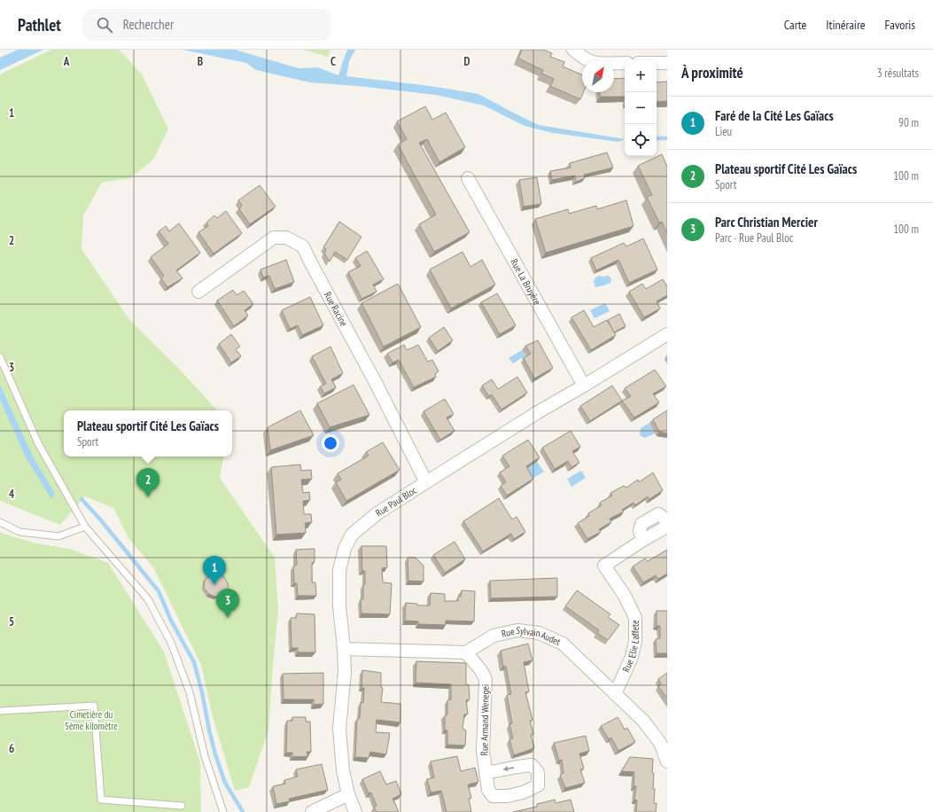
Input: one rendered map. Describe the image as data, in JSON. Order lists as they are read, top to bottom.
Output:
{
  "streets": {
    "street": [
      "Rue La Bruyère",
      "Rue Racine",
      "Rue Paul Bloc",
      "Rue Sylvain Audet",
      "Rue Elie Laffete",
      "Rue Armand Wenegei"
    ]
  },
  "crossings": [
    ["Rue La Bruyère", "Rue Paul Bloc"],
    ["Rue Racine", "Rue Paul Bloc"],
    ["Rue Sylvain Audet", "Rue Elie Laffete"],
    ["Rue Sylvain Audet", "Rue Armand Wenegei"]
  ],
  "parks": ["Cimetière du 5ème kilomètre"],
  "north": "top right",
  "page": {
    "header": "Pathlet",
    "search": "Rechercher",
    "nav": ["Carte", "Itinéraire", "Favoris"],
    "heading": ["À proximité", "3 résultats"],
    "map_buttons": ["+", "−"],
    "list": [
      {
        "mark": "1",
        "name": "Faré de la Cité Les Gaïacs",
        "note": "Lieu",
        "value": "90 m"
      },
      {
        "mark": "2",
        "name": "Plateau sportif Cité Les Gaïacs",
        "note": "Sport",
        "value": "100 m"
      },
      {
        "mark": "3",
        "name": "Parc Christian Mercier",
        "note": "Parc · Rue Paul Bloc",
        "value": "100 m"
      }
    ],
    "popup": ["Plateau sportif Cité Les Gaïacs", "Sport"],
    "pins": ["2", "1", "3"]
  },
  "grid": {
    "columns": [
      "A",
      "B",
      "C",
      "D"
    ],
    "rows": [
      "1",
      "2",
      "3",
      "4",
      "5",
      "6"
    ]
  }
}
